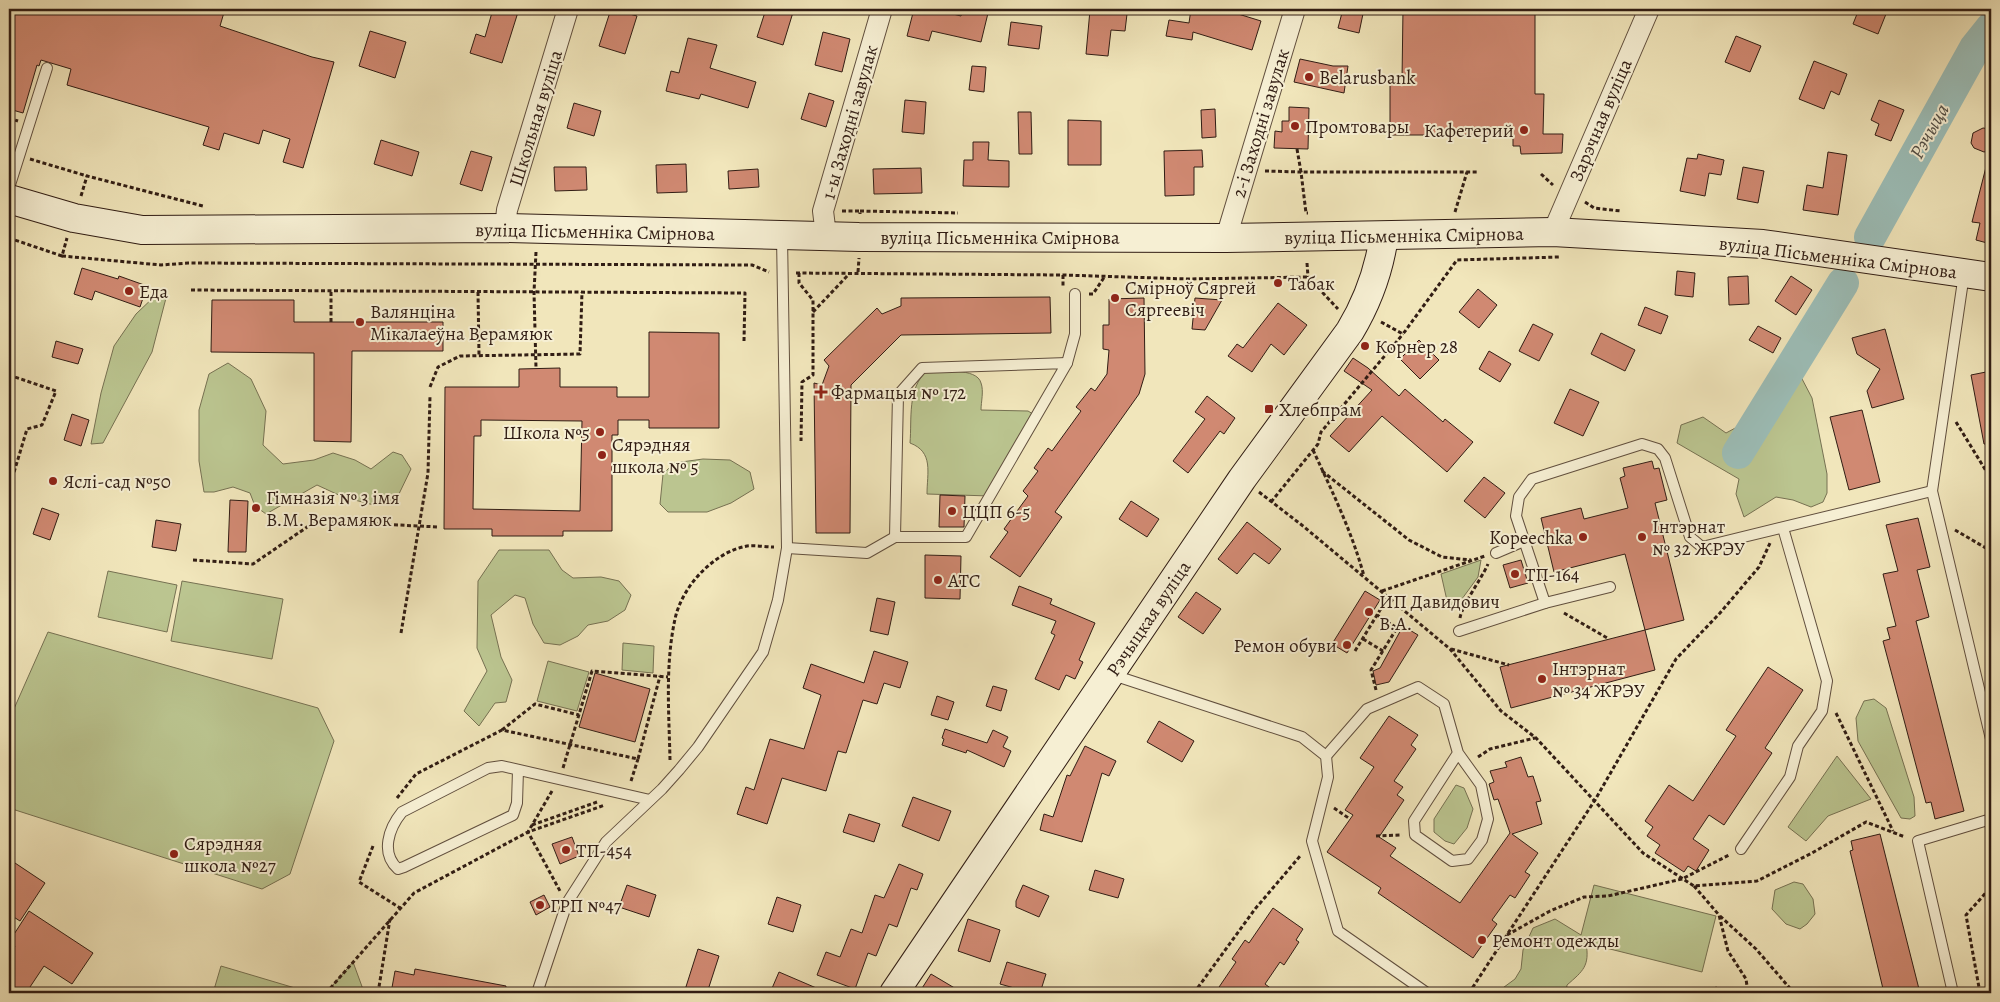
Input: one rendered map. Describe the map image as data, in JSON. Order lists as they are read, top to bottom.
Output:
{
  "streets": {
    "main road": ["вуліца Пісьменніка Смірнова", "Рэчыцкая вуліца"],
    "street": [
      "Школьная вуліца",
      "Зарэчная вуліца",
      "1-ы Заходні завулак",
      "2-і Заходні завулак"
    ]
  },
  "crossings": [
    ["Школьная вуліца", "вуліца Пісьменніка Смірнова"],
    ["Зарэчная вуліца", "вуліца Пісьменніка Смірнова"],
    ["1-ы Заходні завулак", "вуліца Пісьменніка Смірнова"],
    ["2-і Заходні завулак", "вуліца Пісьменніка Смірнова"],
    ["вуліца Пісьменніка Смірнова", "Рэчыцкая вуліца"]
  ],
  "water": ["Рэчыца"],
  "places": {
    "other": [
      "Belarusbank",
      "Промтовары",
      "Кафетерий",
      "Табак",
      "Еда",
      "Смірноў Сяргей Сяргеевіч",
      "Валянціна Мікалаеўна Верамяюк",
      "Корнер 28",
      "Школа №5",
      "Сярэдняя школа № 5",
      "Яслі-сад №50",
      "Гімназія № 3 імя В.М. Верамяюк",
      "ЦЦП 6-5",
      "Kopeechka",
      "Інтэрнат № 32 ЖРЭУ",
      "ТП-164",
      "АТС",
      "ИП Давидович В.А.",
      "Ремон обуви",
      "Інтэрнат № 34 ЖРЭУ",
      "ТП-454",
      "Сярэдняя школа №27",
      "ГРП №47",
      "Ремонт одежды"
    ],
    "health": ["Фармацыя № 172"],
    "transit": ["Хлебпрам"]
  }
}
